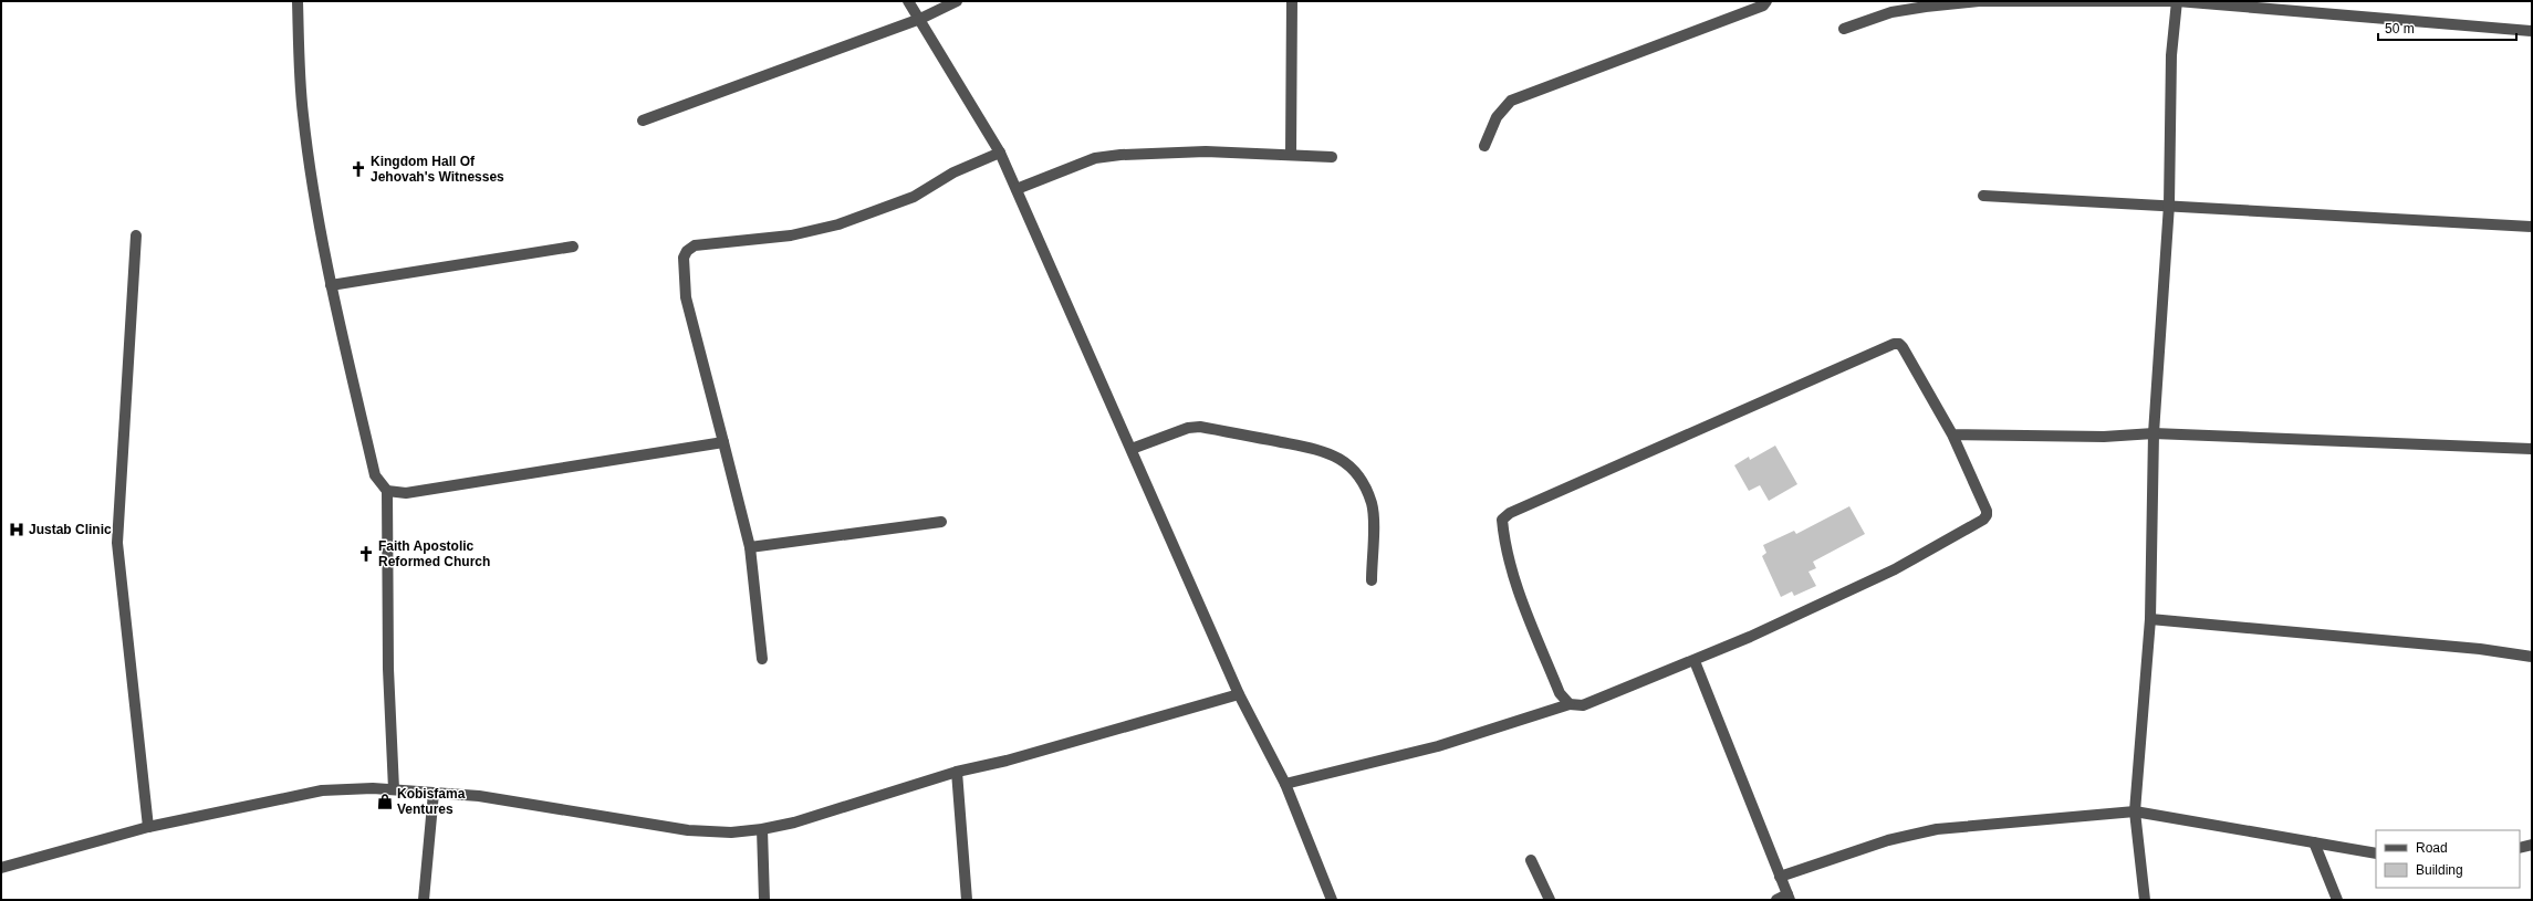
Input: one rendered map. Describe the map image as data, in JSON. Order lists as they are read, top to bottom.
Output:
{
  "places": {
    "church": ["Kingdom Hall Of Jehovah's Witnesses", "Faith Apostolic Reformed Church"],
    "hospital": ["Justab Clinic"],
    "shop": ["Kobisfama Ventures"]
  },
  "legend": ["Road", "Building"],
  "scale_bar": "50 m"
}
